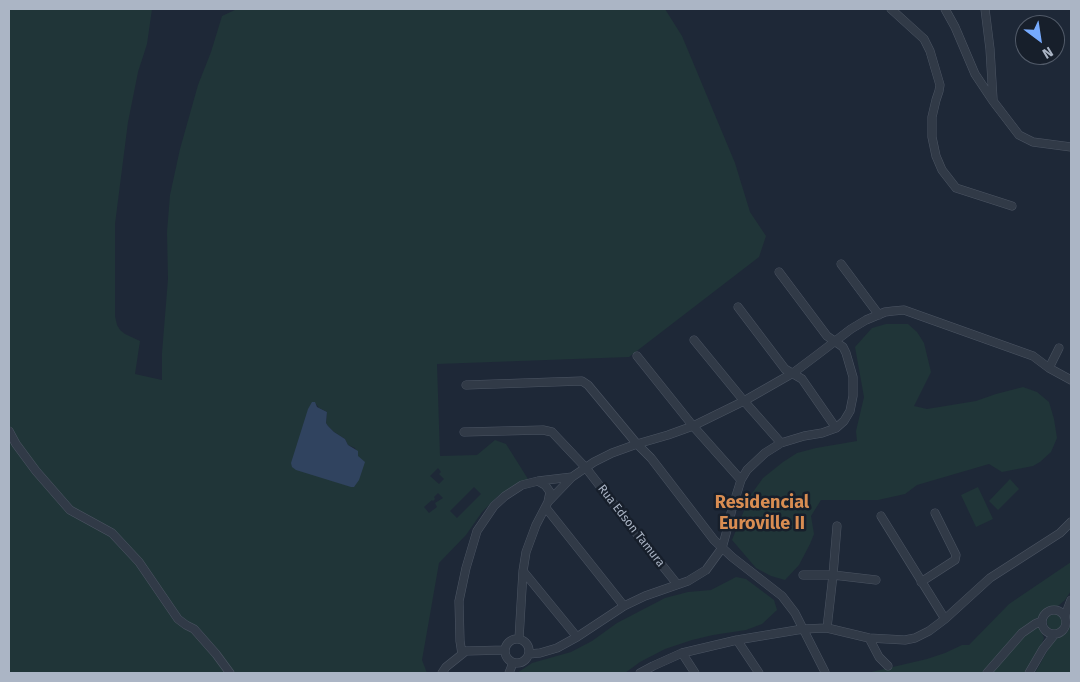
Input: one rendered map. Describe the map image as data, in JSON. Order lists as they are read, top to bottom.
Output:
{
  "streets": {
    "street": ["Rua Edson Tamura"]
  },
  "districts": ["Residencial Euroville II"],
  "north": "bottom right"
}
